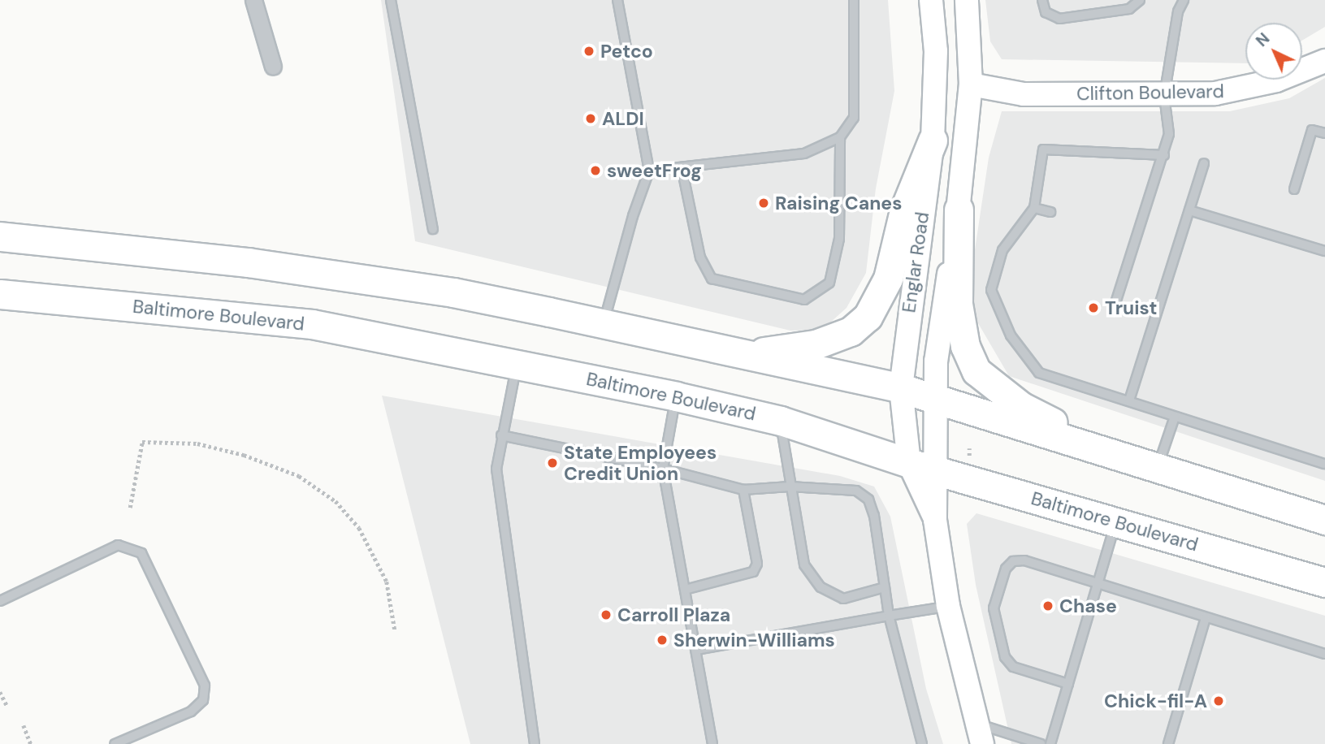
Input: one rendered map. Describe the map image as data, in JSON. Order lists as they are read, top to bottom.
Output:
{
  "streets": {
    "highway": ["Baltimore Boulevard"],
    "main road": ["Clifton Boulevard", "Englar Road"]
  },
  "crossings": [
    ["Clifton Boulevard", "Englar Road"],
    ["Englar Road", "Baltimore Boulevard"]
  ],
  "places": [
    "Petco",
    "ALDI",
    "sweetFrog",
    "Raising Canes",
    "Truist",
    "State Employees Credit Union",
    "Chase",
    "Carroll Plaza",
    "Sherwin-Williams",
    "Chick-fil-A"
  ],
  "north": "top left"
}
